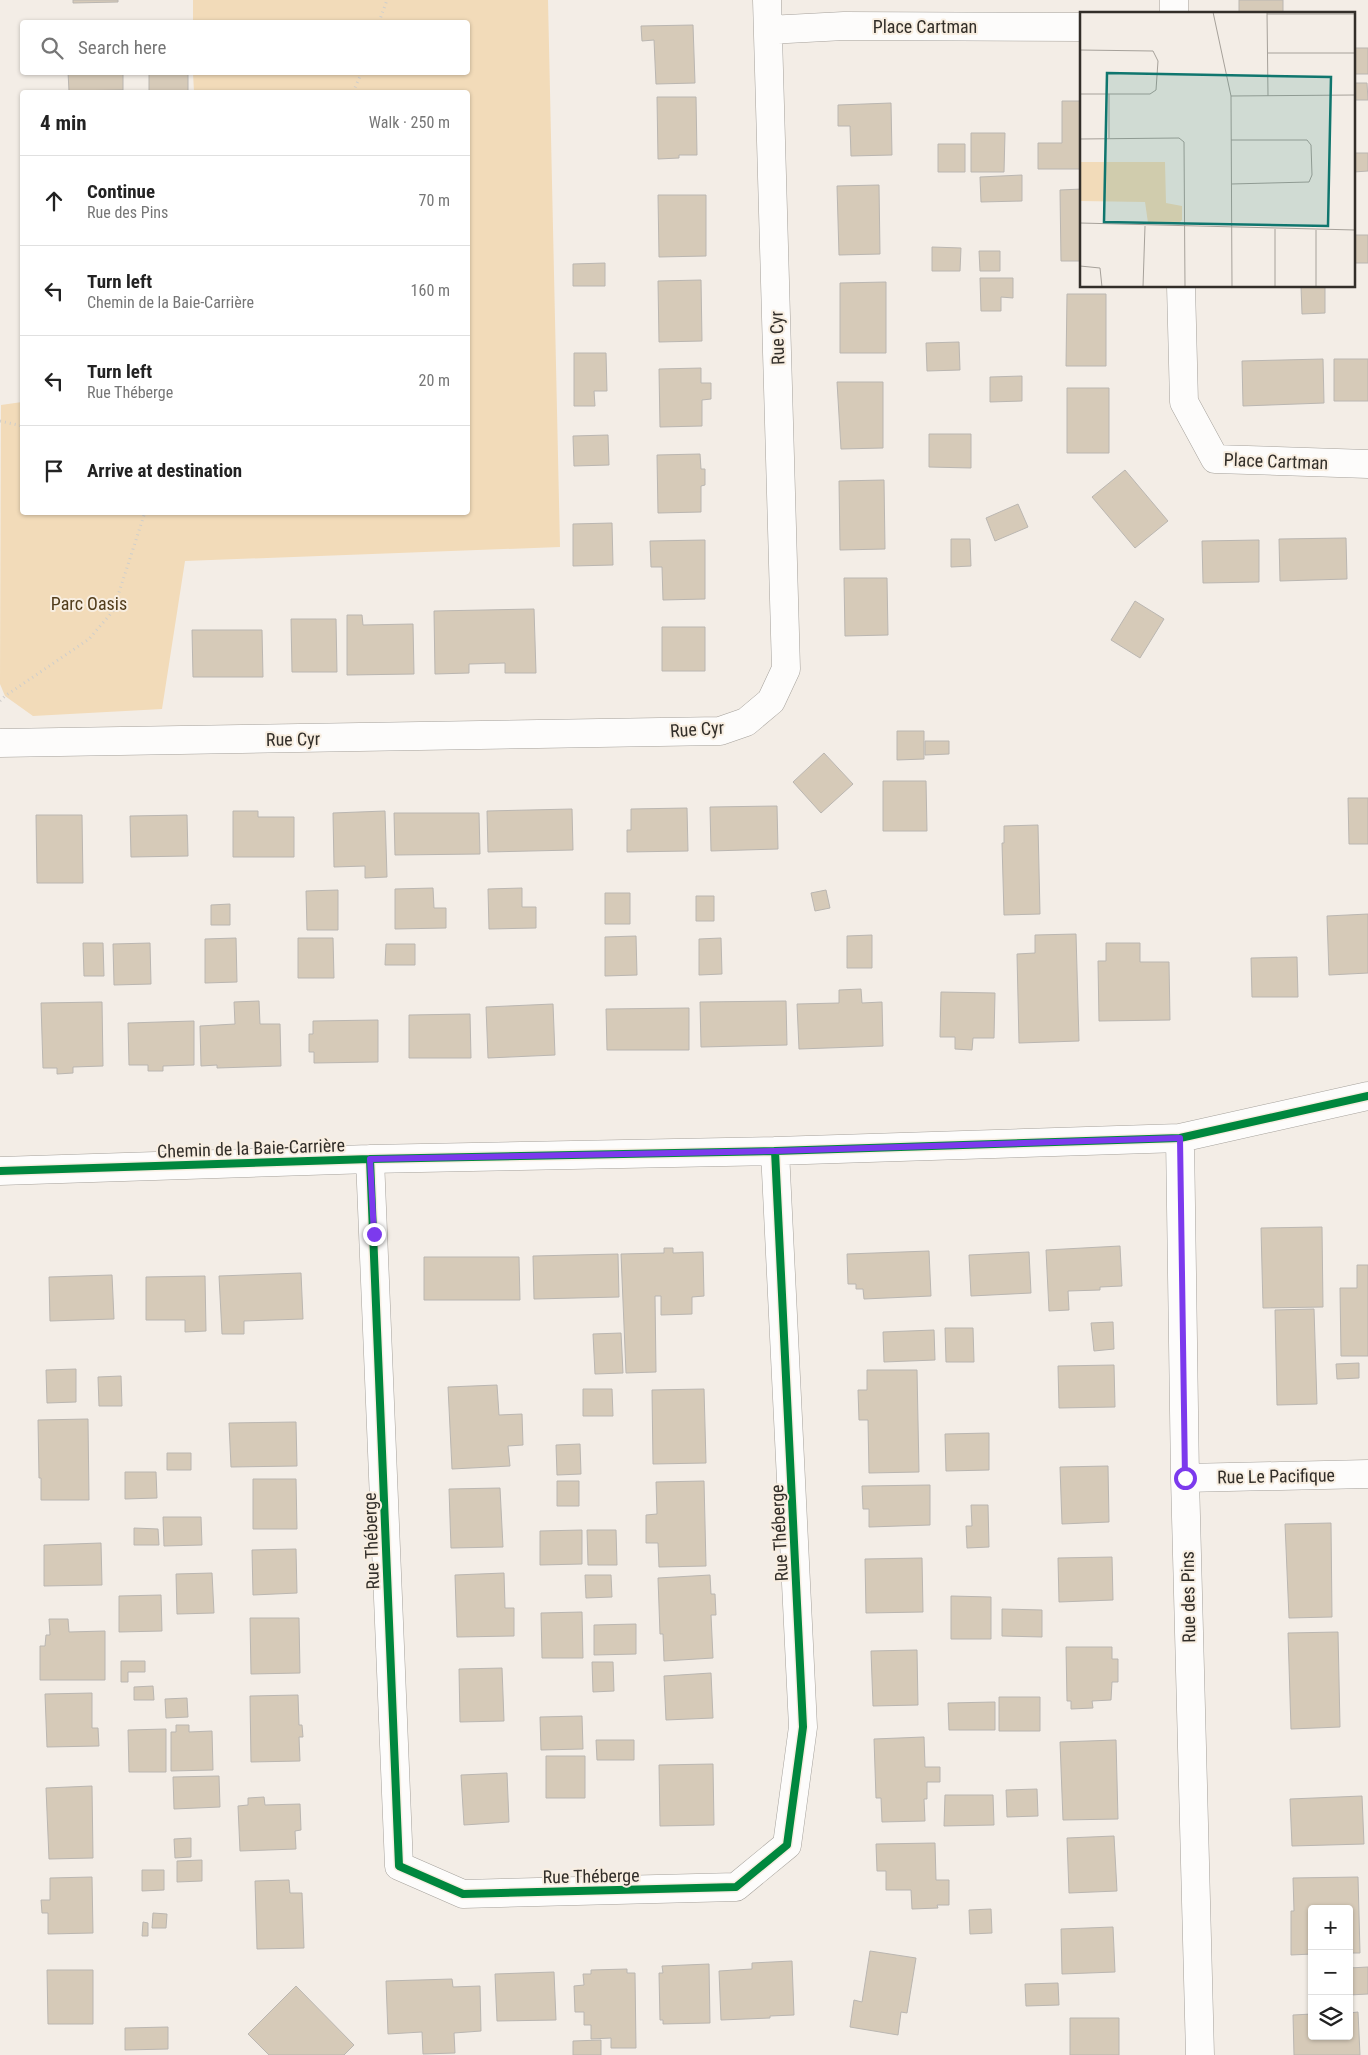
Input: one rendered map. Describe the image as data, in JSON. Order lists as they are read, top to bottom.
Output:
{
  "streets": {
    "street": [
      "Place Cartman",
      "Rue Cyr",
      "Chemin de la Baie-Carrière",
      "Rue Le Pacifique",
      "Rue Théberge",
      "Rue des Pins"
    ]
  },
  "crossings": [
    ["Place Cartman", "Rue Cyr"],
    ["Chemin de la Baie-Carrière", "Rue Théberge"],
    ["Chemin de la Baie-Carrière", "Rue des Pins"],
    ["Rue Le Pacifique", "Rue des Pins"]
  ],
  "parks": ["Parc Oasis"],
  "page": {
    "search": "Search here",
    "heading": ["4 min", "Walk · 250 m"],
    "list": [
      ["Continue", "Rue des Pins", "70 m"],
      ["Turn left", "Chemin de la Baie-Carrière", "160 m"],
      ["Turn left", "Rue Théberge", "20 m"],
      "Arrive at destination"
    ],
    "map_buttons": ["+", "−"]
  }
}
